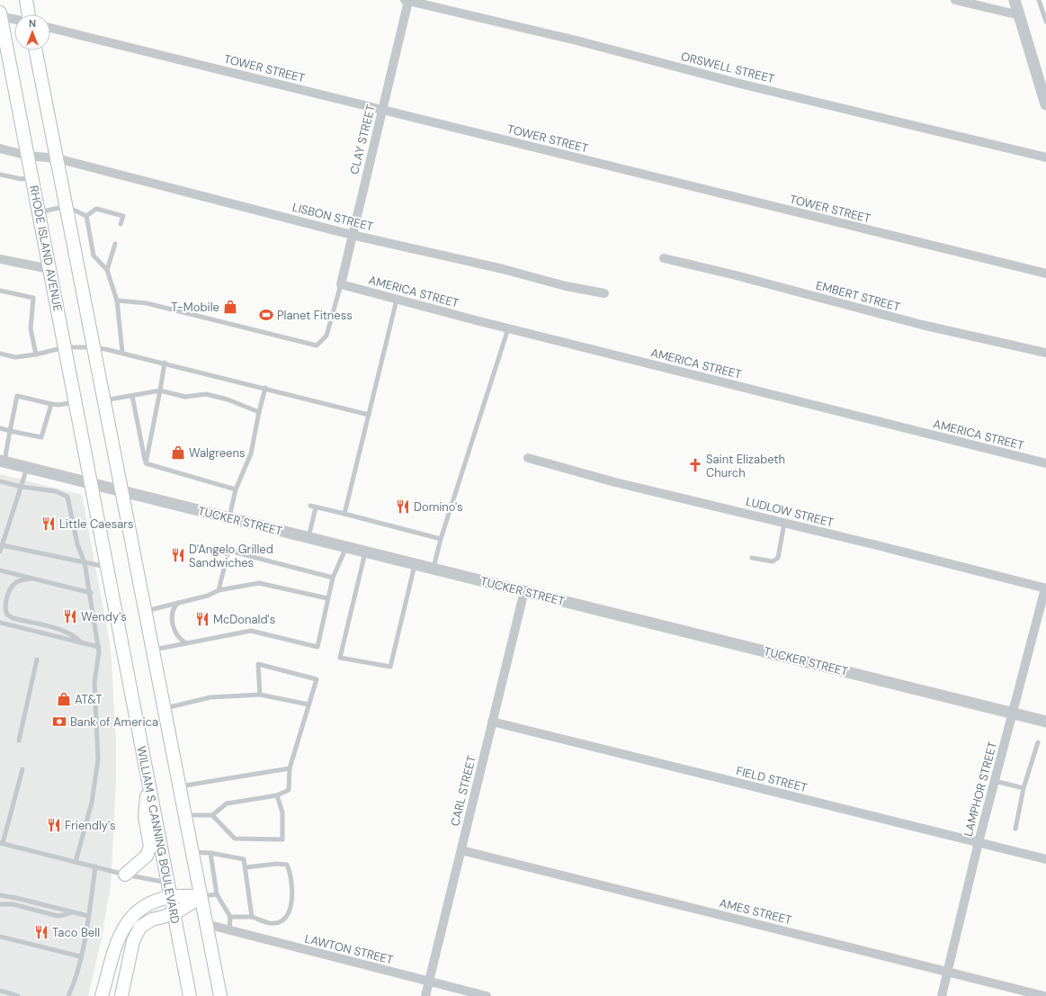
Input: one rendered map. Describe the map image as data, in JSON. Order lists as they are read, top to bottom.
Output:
{
  "streets": {
    "main road": ["RHODE ISLAND AVENUE", "WILLIAM S CANNING BOULEVARD"],
    "street": [
      "ORSWELL STREET",
      "TOWER STREET",
      "CLAY STREET",
      "LISBON STREET",
      "AMERICA STREET",
      "EMBERT STREET",
      "LUDLOW STREET",
      "TUCKER STREET",
      "FIELD STREET",
      "LAMPHOR STREET",
      "CARL STREET",
      "AMES STREET",
      "LAWTON STREET"
    ]
  },
  "crossings": [
    ["ORSWELL STREET", "CLAY STREET"],
    ["TOWER STREET", "CLAY STREET"],
    ["CLAY STREET", "LISBON STREET"],
    ["CLAY STREET", "AMERICA STREET"],
    ["LISBON STREET", "RHODE ISLAND AVENUE"],
    ["RHODE ISLAND AVENUE", "TUCKER STREET"],
    ["RHODE ISLAND AVENUE", "WILLIAM S CANNING BOULEVARD"],
    ["LUDLOW STREET", "LAMPHOR STREET"],
    ["TUCKER STREET", "LAMPHOR STREET"],
    ["TUCKER STREET", "CARL STREET"],
    ["TUCKER STREET", "WILLIAM S CANNING BOULEVARD"],
    ["FIELD STREET", "LAMPHOR STREET"],
    ["FIELD STREET", "CARL STREET"],
    ["LAMPHOR STREET", "AMES STREET"],
    ["CARL STREET", "AMES STREET"],
    ["CARL STREET", "LAWTON STREET"]
  ],
  "places": {
    "shop": ["T-Mobile", "Walgreens", "AT&T"],
    "sports": ["Planet Fitness"],
    "church": ["Saint Elizabeth Church"],
    "restaurant": [
      "Domino's",
      "Little Caesars",
      "D'Angelo Grilled Sandwiches",
      "Wendy's",
      "McDonald's",
      "Friendly's",
      "Taco Bell"
    ],
    "bank": ["Bank of America"]
  },
  "north": "top"
}
